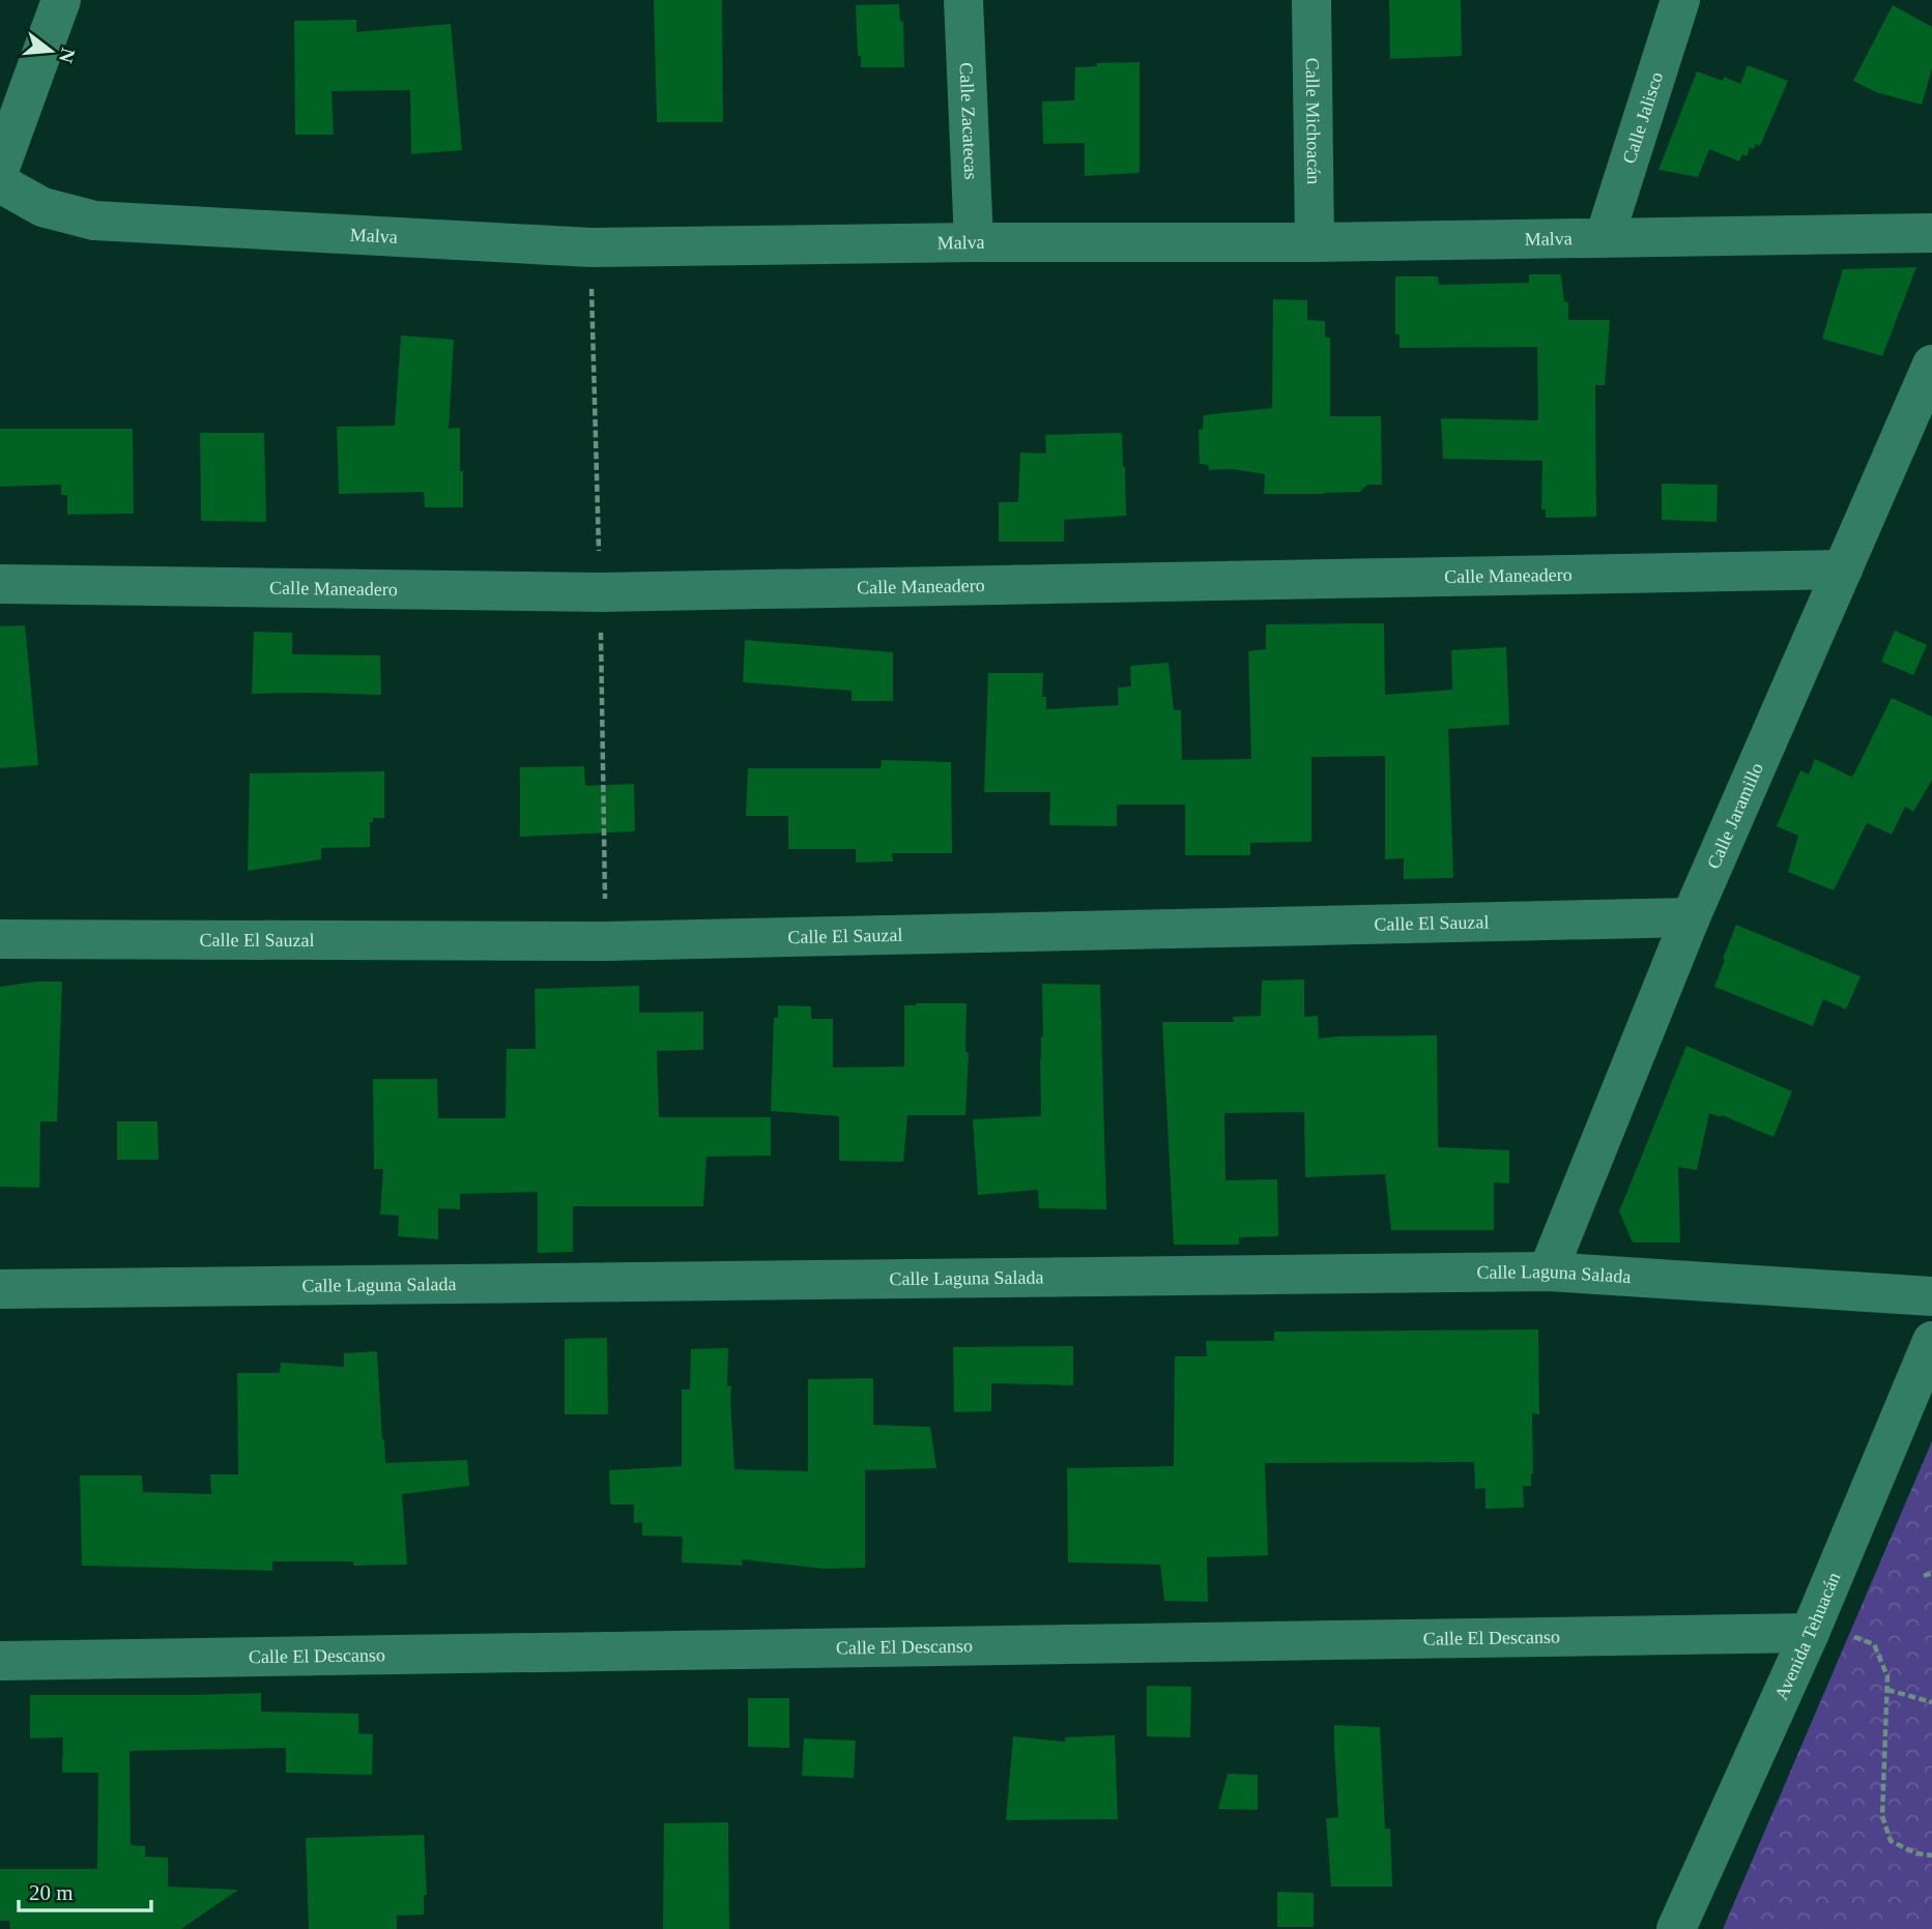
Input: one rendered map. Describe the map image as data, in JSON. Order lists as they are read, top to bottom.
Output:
{
  "streets": {
    "street": [
      "Calle Jalisco",
      "Calle Zacatecas",
      "Calle Michoacán",
      "Malva",
      "Calle Maneadero",
      "Calle Jaramillo",
      "Calle El Sauzal",
      "Calle Laguna Salada",
      "Avenida Tehuacán",
      "Calle El Descanso"
    ]
  },
  "crossings": [
    ["Calle Jalisco", "Malva"],
    ["Calle Zacatecas", "Malva"],
    ["Calle Michoacán", "Malva"],
    ["Calle Maneadero", "Calle Jaramillo"],
    ["Calle Jaramillo", "Calle El Sauzal"],
    ["Calle Jaramillo", "Calle Laguna Salada"],
    ["Avenida Tehuacán", "Calle El Descanso"]
  ],
  "scale_bar": "20 m",
  "north": "right"
}
